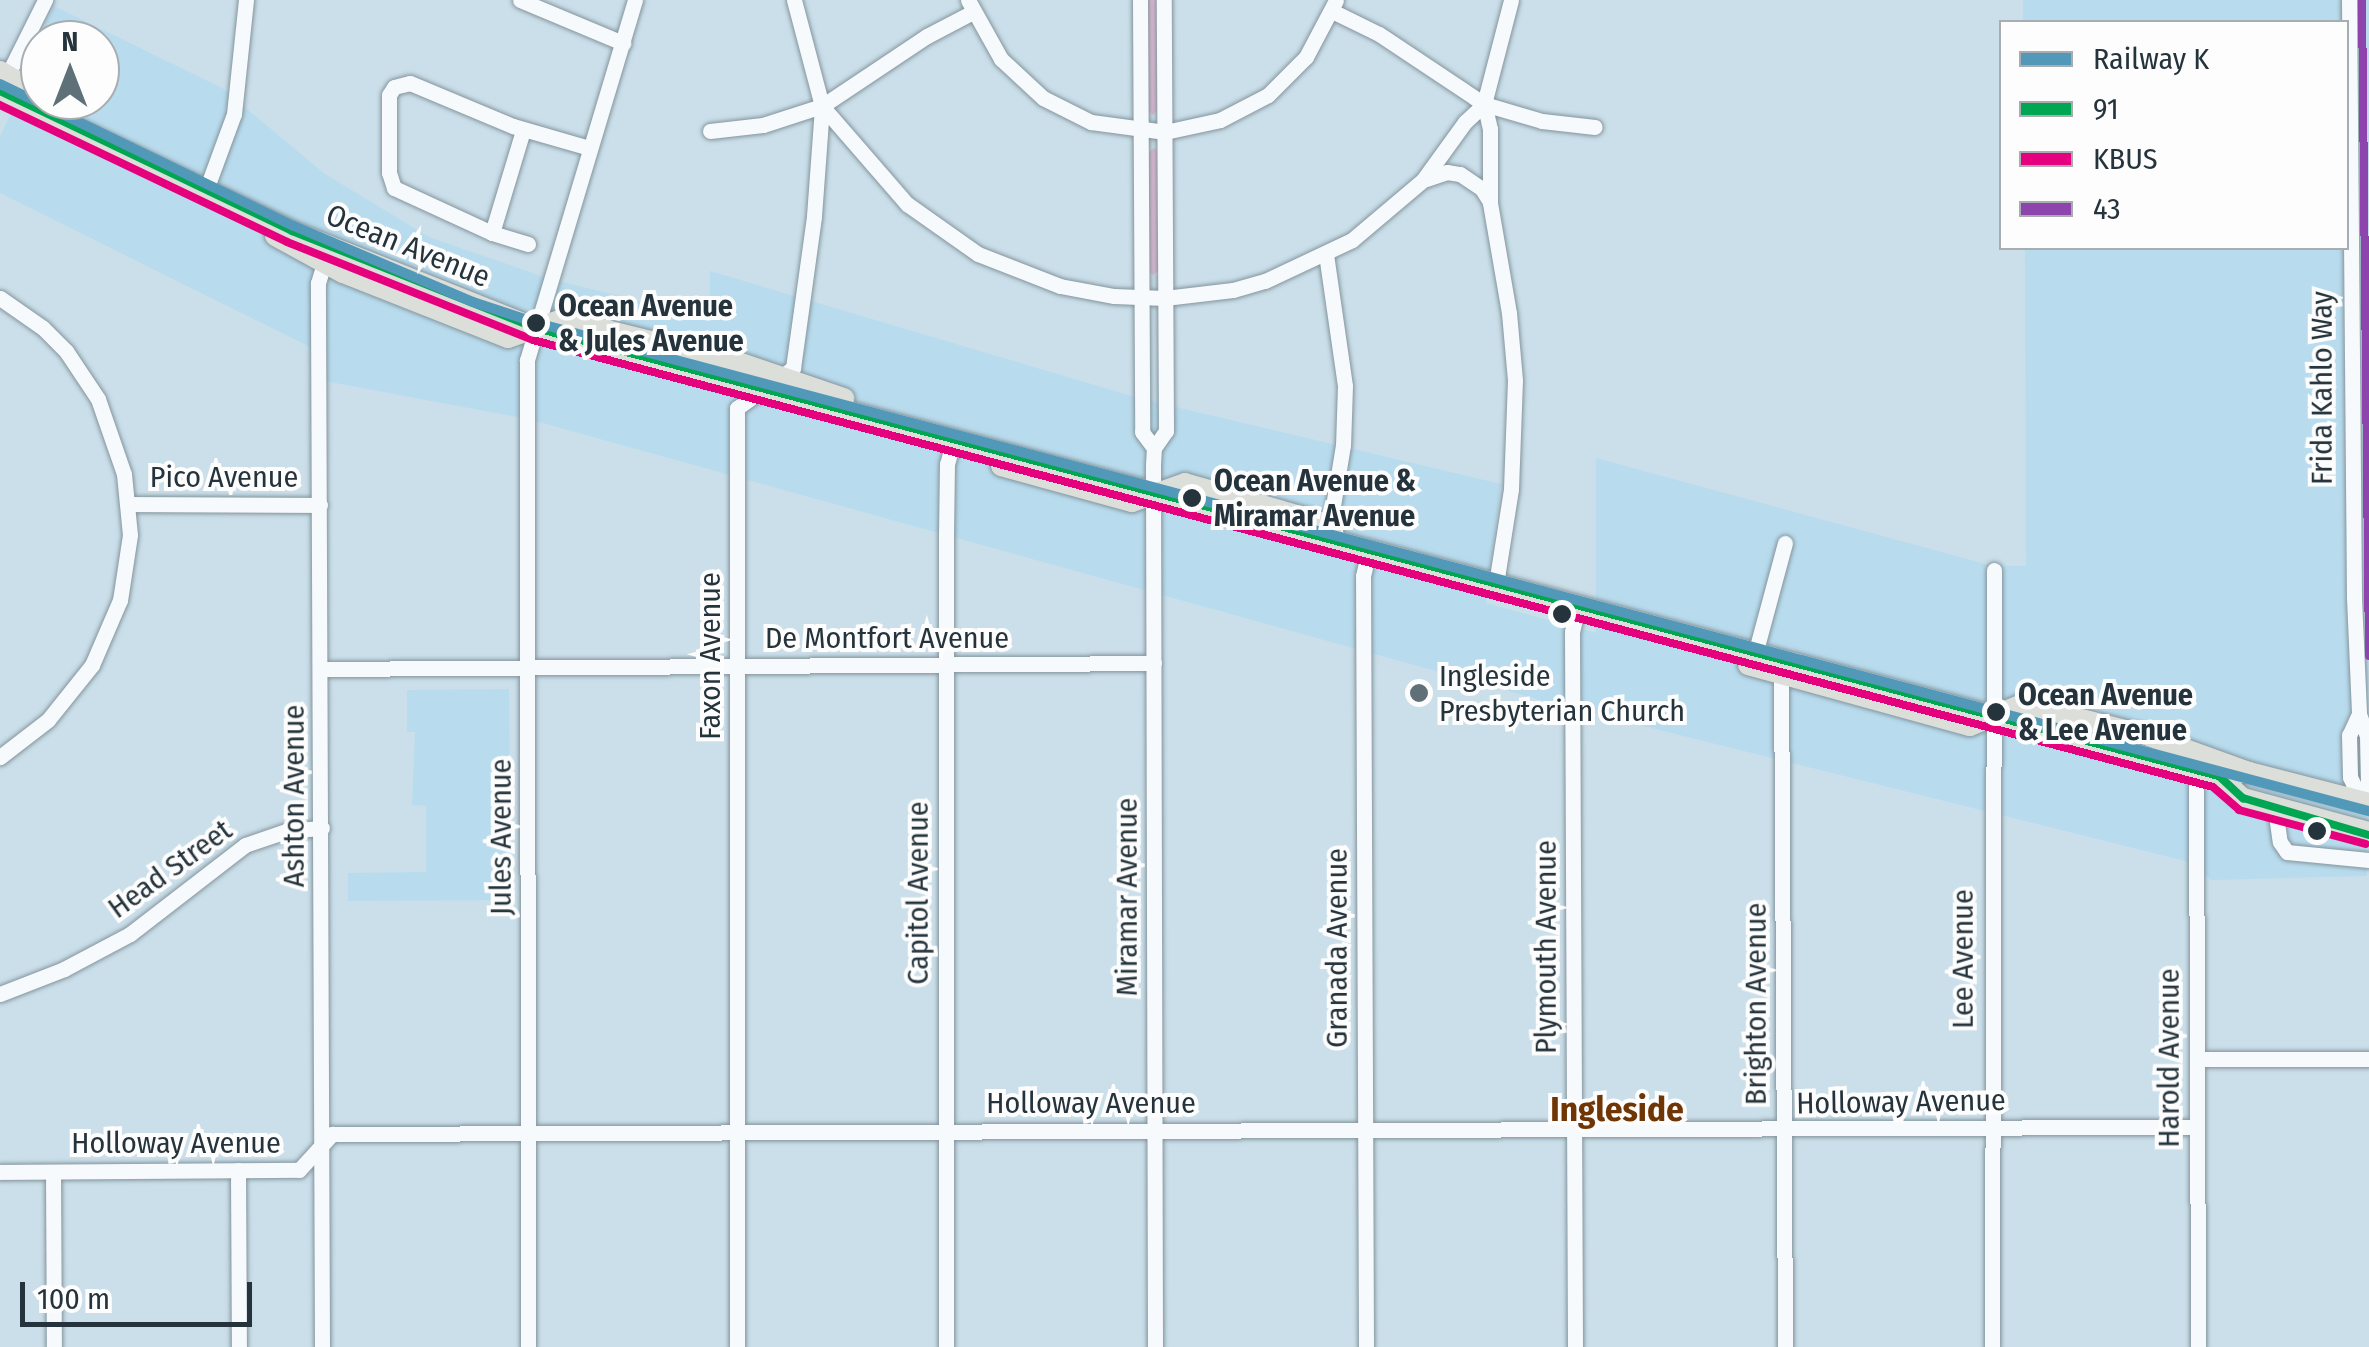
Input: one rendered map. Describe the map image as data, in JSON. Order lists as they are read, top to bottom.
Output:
{
  "streets": {
    "main road": ["Ocean Avenue"],
    "street": [
      "Frida Kahlo Way",
      "Pico Avenue",
      "De Montfort Avenue",
      "Faxon Avenue",
      "Ashton Avenue",
      "Jules Avenue",
      "Head Street",
      "Capitol Avenue",
      "Miramar Avenue",
      "Plymouth Avenue",
      "Granada Avenue",
      "Lee Avenue",
      "Brighton Avenue",
      "Harold Avenue",
      "Holloway Avenue"
    ]
  },
  "crossings": [
    ["Ocean Avenue", "Frida Kahlo Way"],
    ["Ocean Avenue", "Faxon Avenue"],
    ["Ocean Avenue", "Ashton Avenue"],
    ["Ocean Avenue", "Jules Avenue"],
    ["Ocean Avenue", "Capitol Avenue"],
    ["Ocean Avenue", "Miramar Avenue"],
    ["Ocean Avenue", "Plymouth Avenue"],
    ["Ocean Avenue", "Granada Avenue"],
    ["Ocean Avenue", "Lee Avenue"],
    ["Ocean Avenue", "Brighton Avenue"],
    ["Ocean Avenue", "Harold Avenue"],
    ["Pico Avenue", "Ashton Avenue"],
    ["De Montfort Avenue", "Faxon Avenue"],
    ["De Montfort Avenue", "Ashton Avenue"],
    ["De Montfort Avenue", "Jules Avenue"],
    ["De Montfort Avenue", "Capitol Avenue"],
    ["De Montfort Avenue", "Miramar Avenue"],
    ["Faxon Avenue", "Holloway Avenue"],
    ["Ashton Avenue", "Head Street"],
    ["Ashton Avenue", "Holloway Avenue"],
    ["Jules Avenue", "Holloway Avenue"],
    ["Capitol Avenue", "Holloway Avenue"],
    ["Miramar Avenue", "Holloway Avenue"],
    ["Plymouth Avenue", "Holloway Avenue"],
    ["Granada Avenue", "Holloway Avenue"],
    ["Lee Avenue", "Holloway Avenue"],
    ["Brighton Avenue", "Holloway Avenue"],
    ["Harold Avenue", "Holloway Avenue"]
  ],
  "districts": ["Ingleside"],
  "places": [
    "Ocean Avenue & Jules Avenue",
    "Ocean Avenue & Miramar Avenue",
    "Ingleside Presbyterian Church",
    "Ocean Avenue & Lee Avenue"
  ],
  "lines": [
    "transit line 43",
    "rail line K",
    "transit line 91",
    "transit line KBUS"
  ],
  "legend": [
    "Railway K",
    "91",
    "KBUS",
    "43"
  ],
  "scale_bar": "100 m",
  "north": "top"
}
